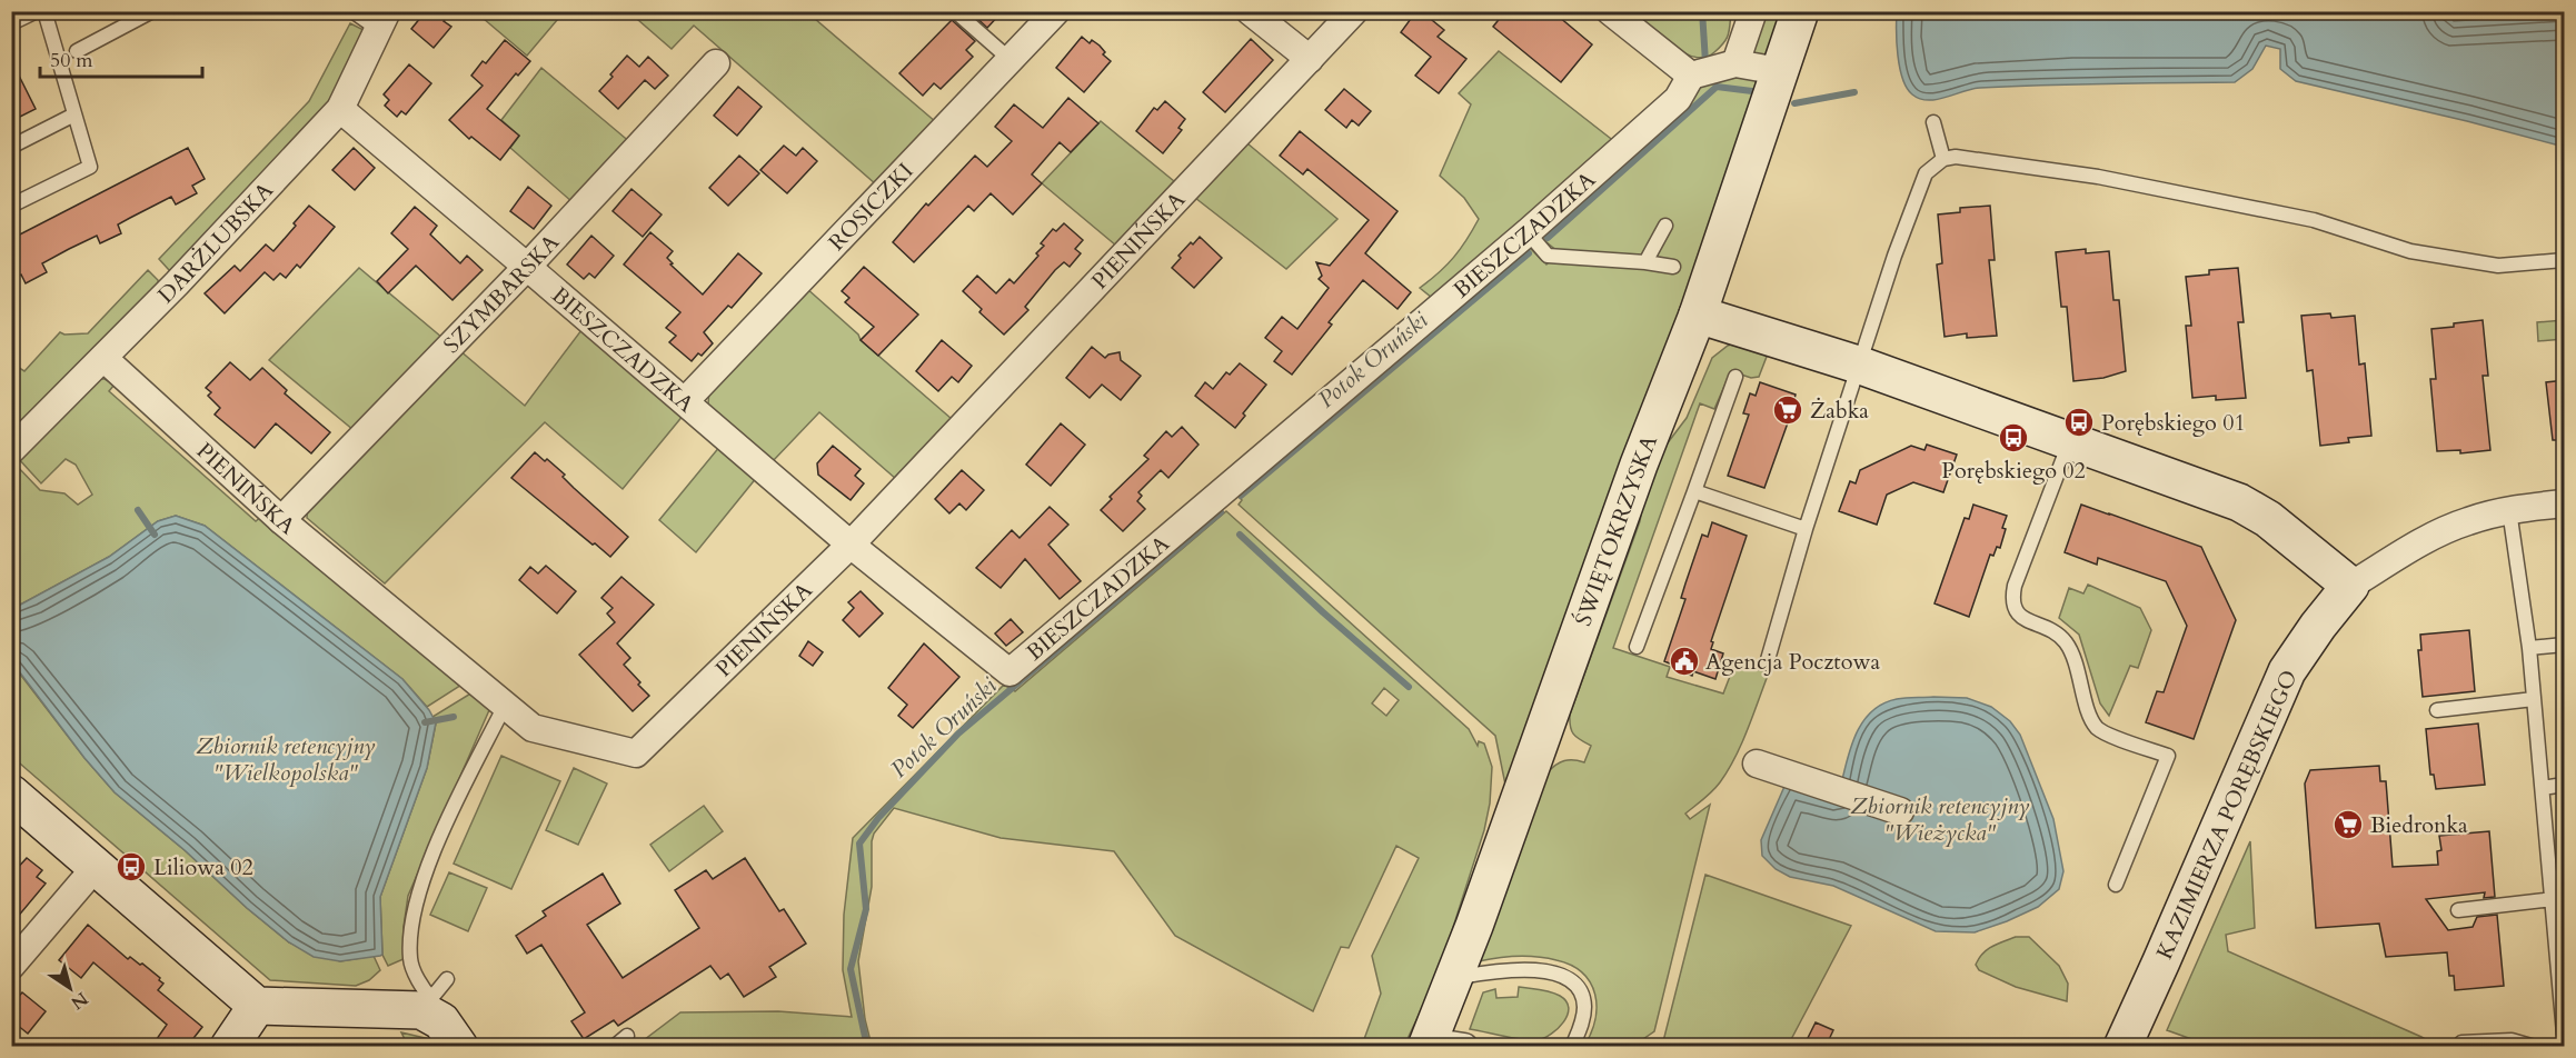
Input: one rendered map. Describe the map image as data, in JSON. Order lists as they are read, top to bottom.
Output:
{
  "streets": {
    "street": [
      "ROSICZKI",
      "BIESZCZADZKA",
      "PIENIŃSKA",
      "DARŻLUBSKA",
      "SZYMBARSKA",
      "ŚWIĘTOKRZYSKA",
      "KAZIMIERZA PORĘBSKIEGO"
    ]
  },
  "crossings": [
    ["ROSICZKI", "BIESZCZADZKA"],
    ["BIESZCZADZKA", "PIENIŃSKA"],
    ["BIESZCZADZKA", "DARŻLUBSKA"],
    ["BIESZCZADZKA", "SZYMBARSKA"],
    ["PIENIŃSKA", "DARŻLUBSKA"],
    ["PIENIŃSKA", "SZYMBARSKA"]
  ],
  "water": ["Potok Oruński", "Zbiornik retencyjny \"Wielkopolska\"", "Zbiornik retencyjny \"Wieżycka\""],
  "places": {
    "supermarket": ["Żabka", "Biedronka"],
    "bus stop": ["Porębskiego 01", "Porębskiego 02", "Liliowa 02"],
    "public building": ["Agencja Pocztowa"]
  },
  "scale_bar": "50 m",
  "north": "bottom right"
}
